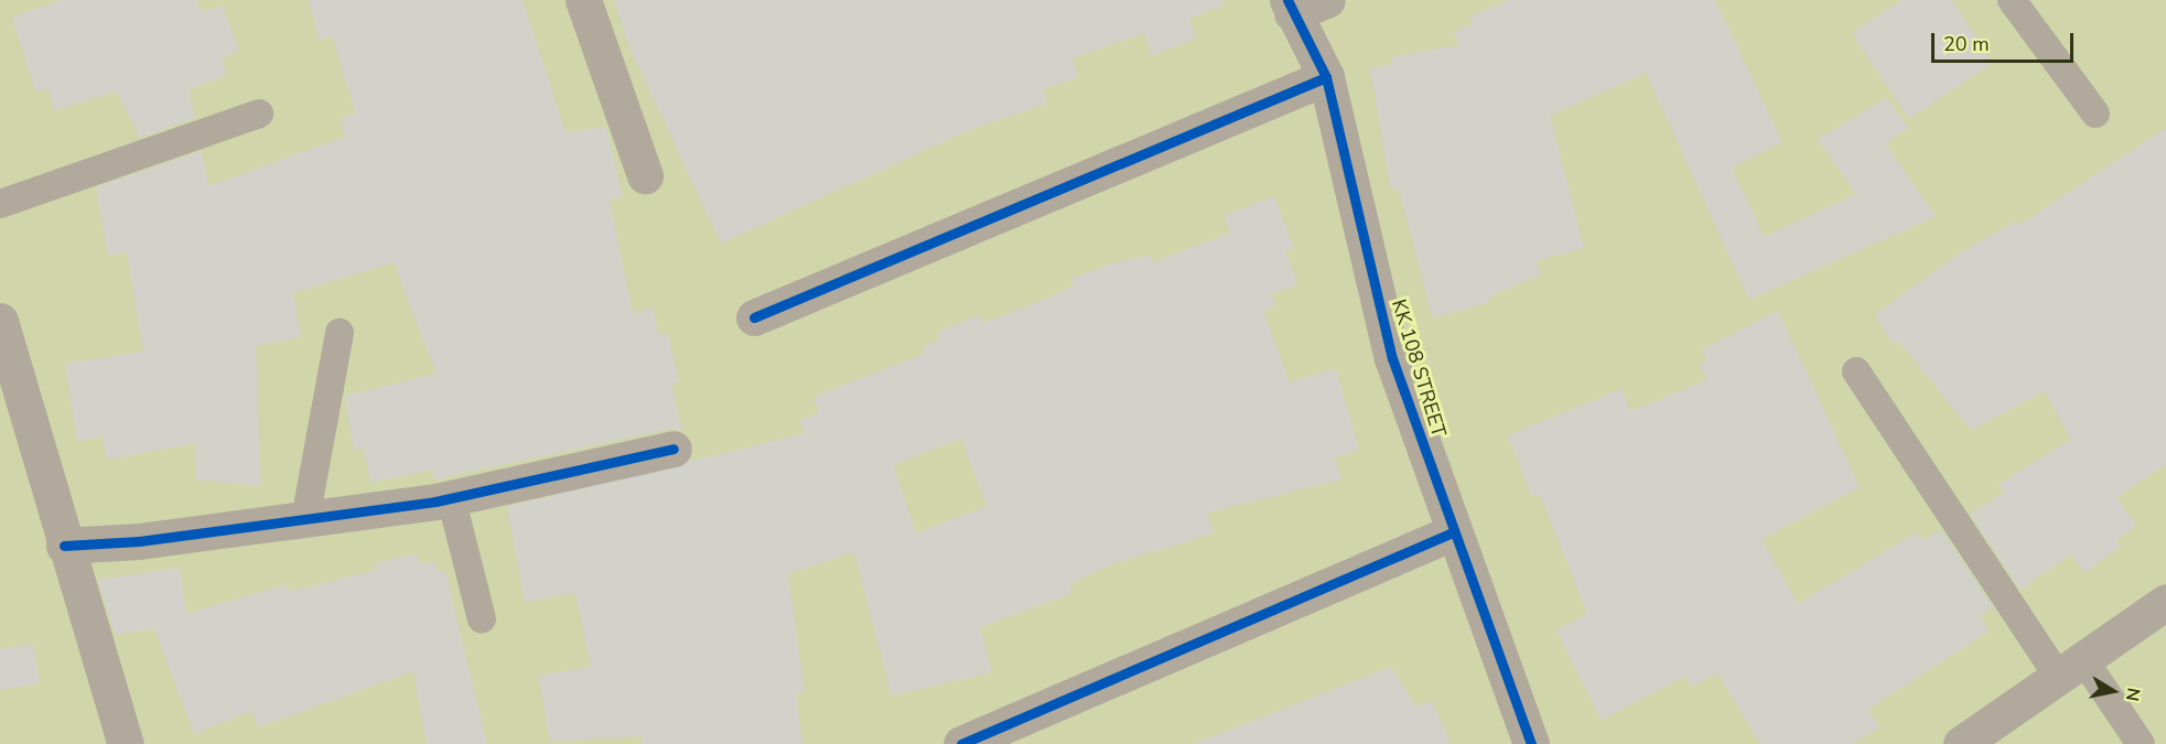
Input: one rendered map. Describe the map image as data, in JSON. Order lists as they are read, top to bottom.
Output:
{
  "streets": {
    "street": ["KK 108 STREET"]
  },
  "scale_bar": "20 m",
  "north": "right"
}
